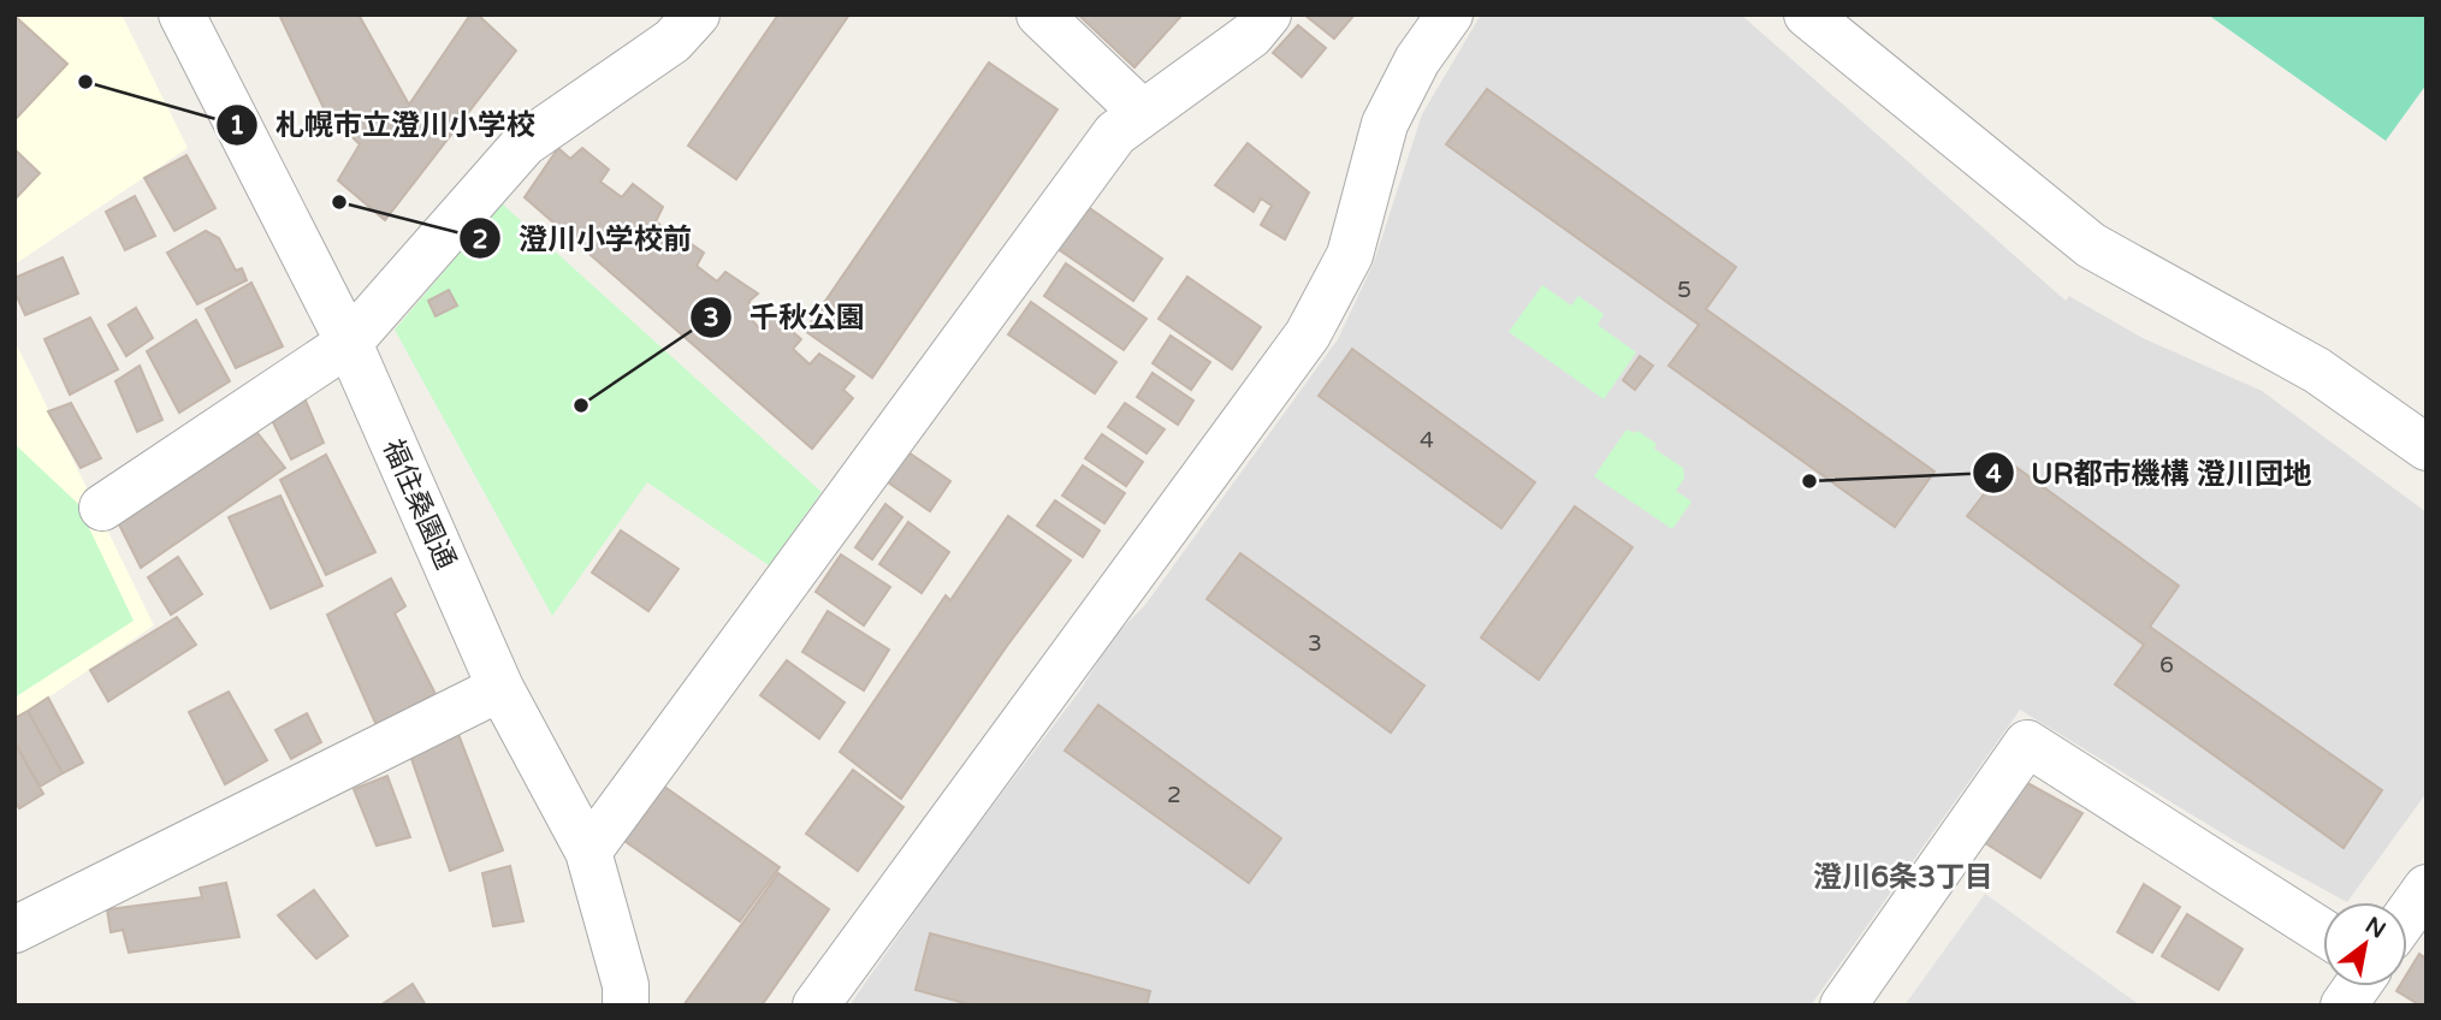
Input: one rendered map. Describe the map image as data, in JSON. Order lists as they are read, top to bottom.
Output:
{
  "streets": {
    "street": ["福住桑園通"]
  },
  "districts": ["澄川6条3丁目"],
  "places": [
    "札幌市立澄川小学校",
    "澄川小学校前",
    "千秋公園",
    "UR都市機構 澄川団地"
  ],
  "house_numbers": [
    "5",
    "4",
    "3",
    "6",
    "2"
  ],
  "north": "top right"
}
